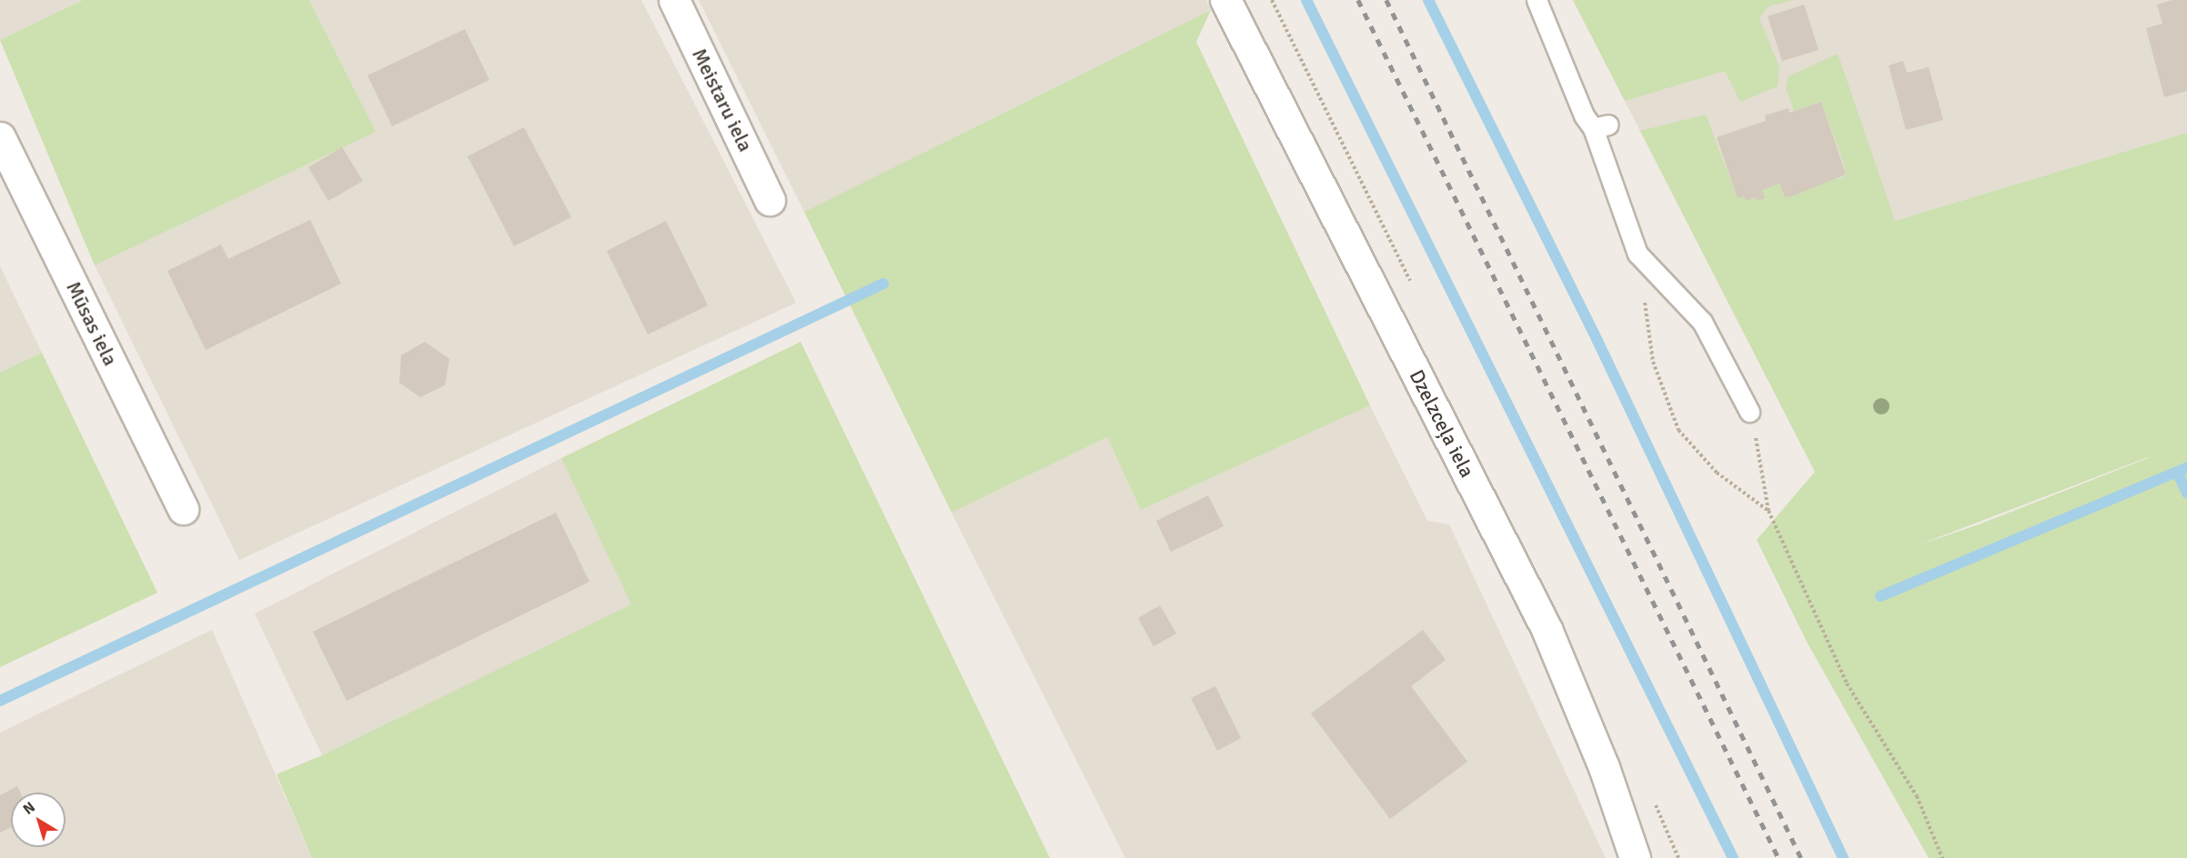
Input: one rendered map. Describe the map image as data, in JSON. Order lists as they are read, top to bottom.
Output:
{
  "streets": {
    "street": ["Meistaru iela", "Mūsas iela", "Dzelzceļa iela"]
  },
  "north": "top left"
}
